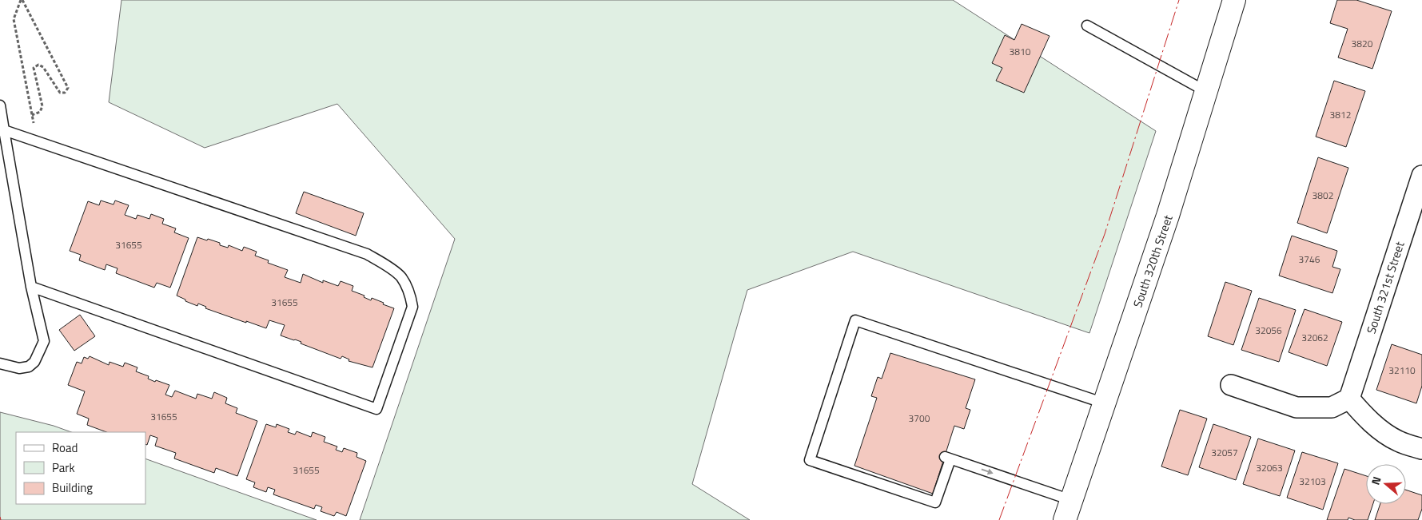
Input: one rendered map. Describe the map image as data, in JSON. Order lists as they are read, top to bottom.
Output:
{
  "streets": {
    "main road": ["South 320th Street"],
    "street": ["South 321st Street"]
  },
  "house_numbers": [
    "3820",
    "3810",
    "3812",
    "3802",
    "31655",
    "3746",
    "31655",
    "32056",
    "32062",
    "32110",
    "31655",
    "3700",
    "32057",
    "32063",
    "31655",
    "32103"
  ],
  "legend": ["Road", "Park", "Building"],
  "north": "left"
}
